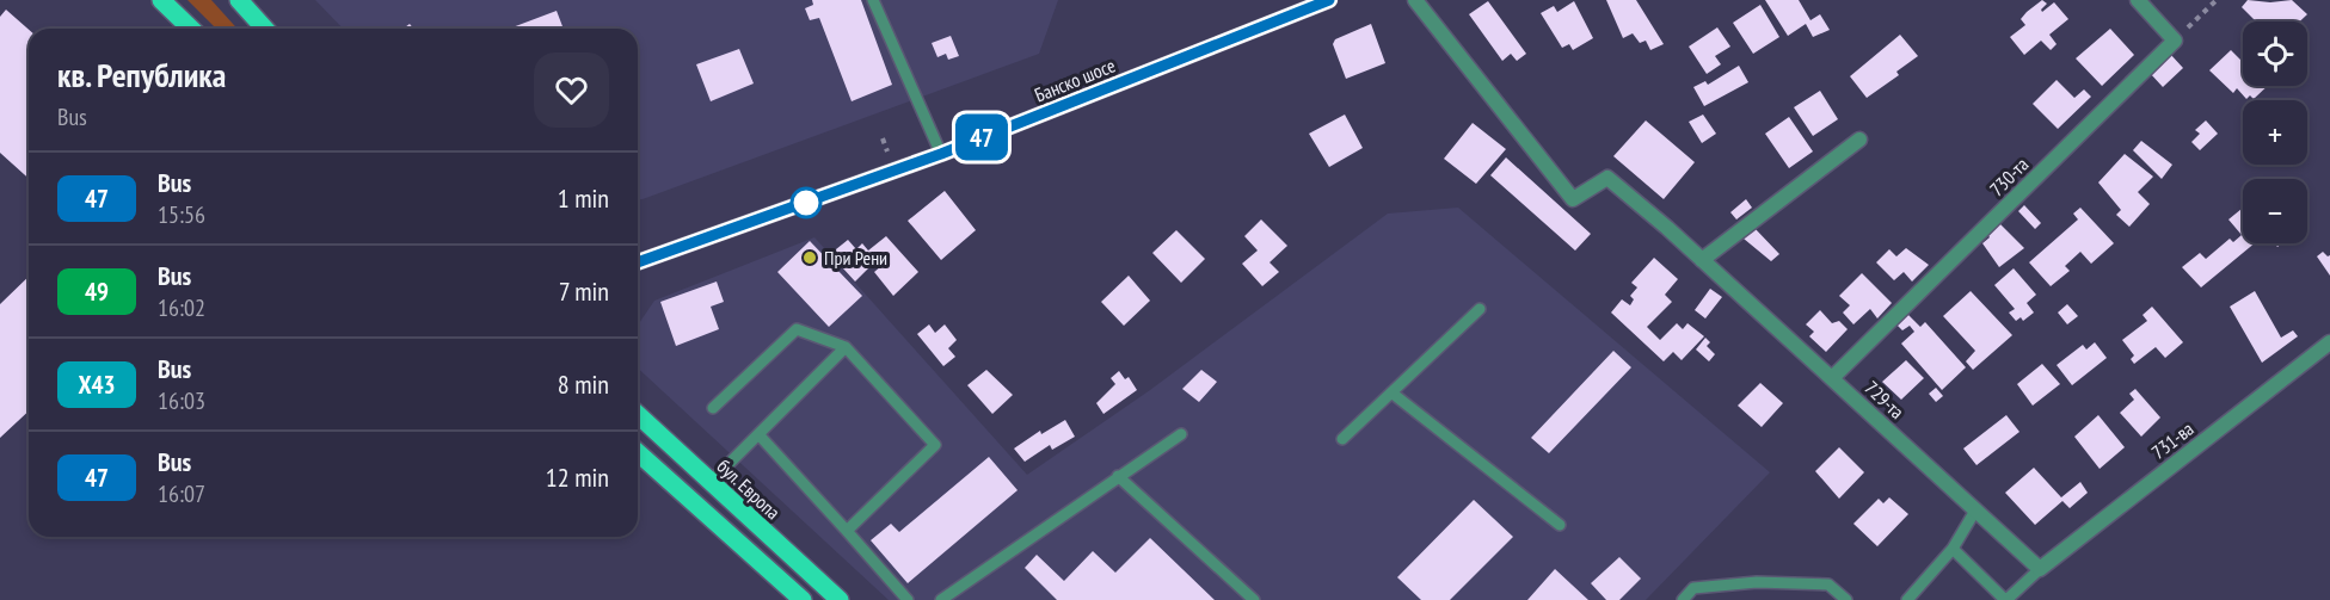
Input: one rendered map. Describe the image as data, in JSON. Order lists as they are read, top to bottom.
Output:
{
  "streets": {
    "main road": ["бул. Европа"],
    "street": [
      "Банско шосе",
      "730-та",
      "729-та",
      "731-ва"
    ]
  },
  "crossings": [
    ["730-та", "729-та"],
    ["729-та", "731-ва"]
  ],
  "places": ["При Рени"],
  "lines": ["bus line 47"],
  "page": {
    "on_map": "47",
    "map_buttons": ["+", "−"],
    "heading": ["кв. Република", "Bus"],
    "list": [
      {
        "mark": "47",
        "name": "Bus",
        "note": "15:56",
        "value": "1 min"
      },
      {
        "mark": "49",
        "name": "Bus",
        "note": "16:02",
        "value": "7 min"
      },
      {
        "mark": "X43",
        "name": "Bus",
        "note": "16:03",
        "value": "8 min"
      },
      {
        "mark": "47",
        "name": "Bus",
        "note": "16:07",
        "value": "12 min"
      }
    ]
  }
}
